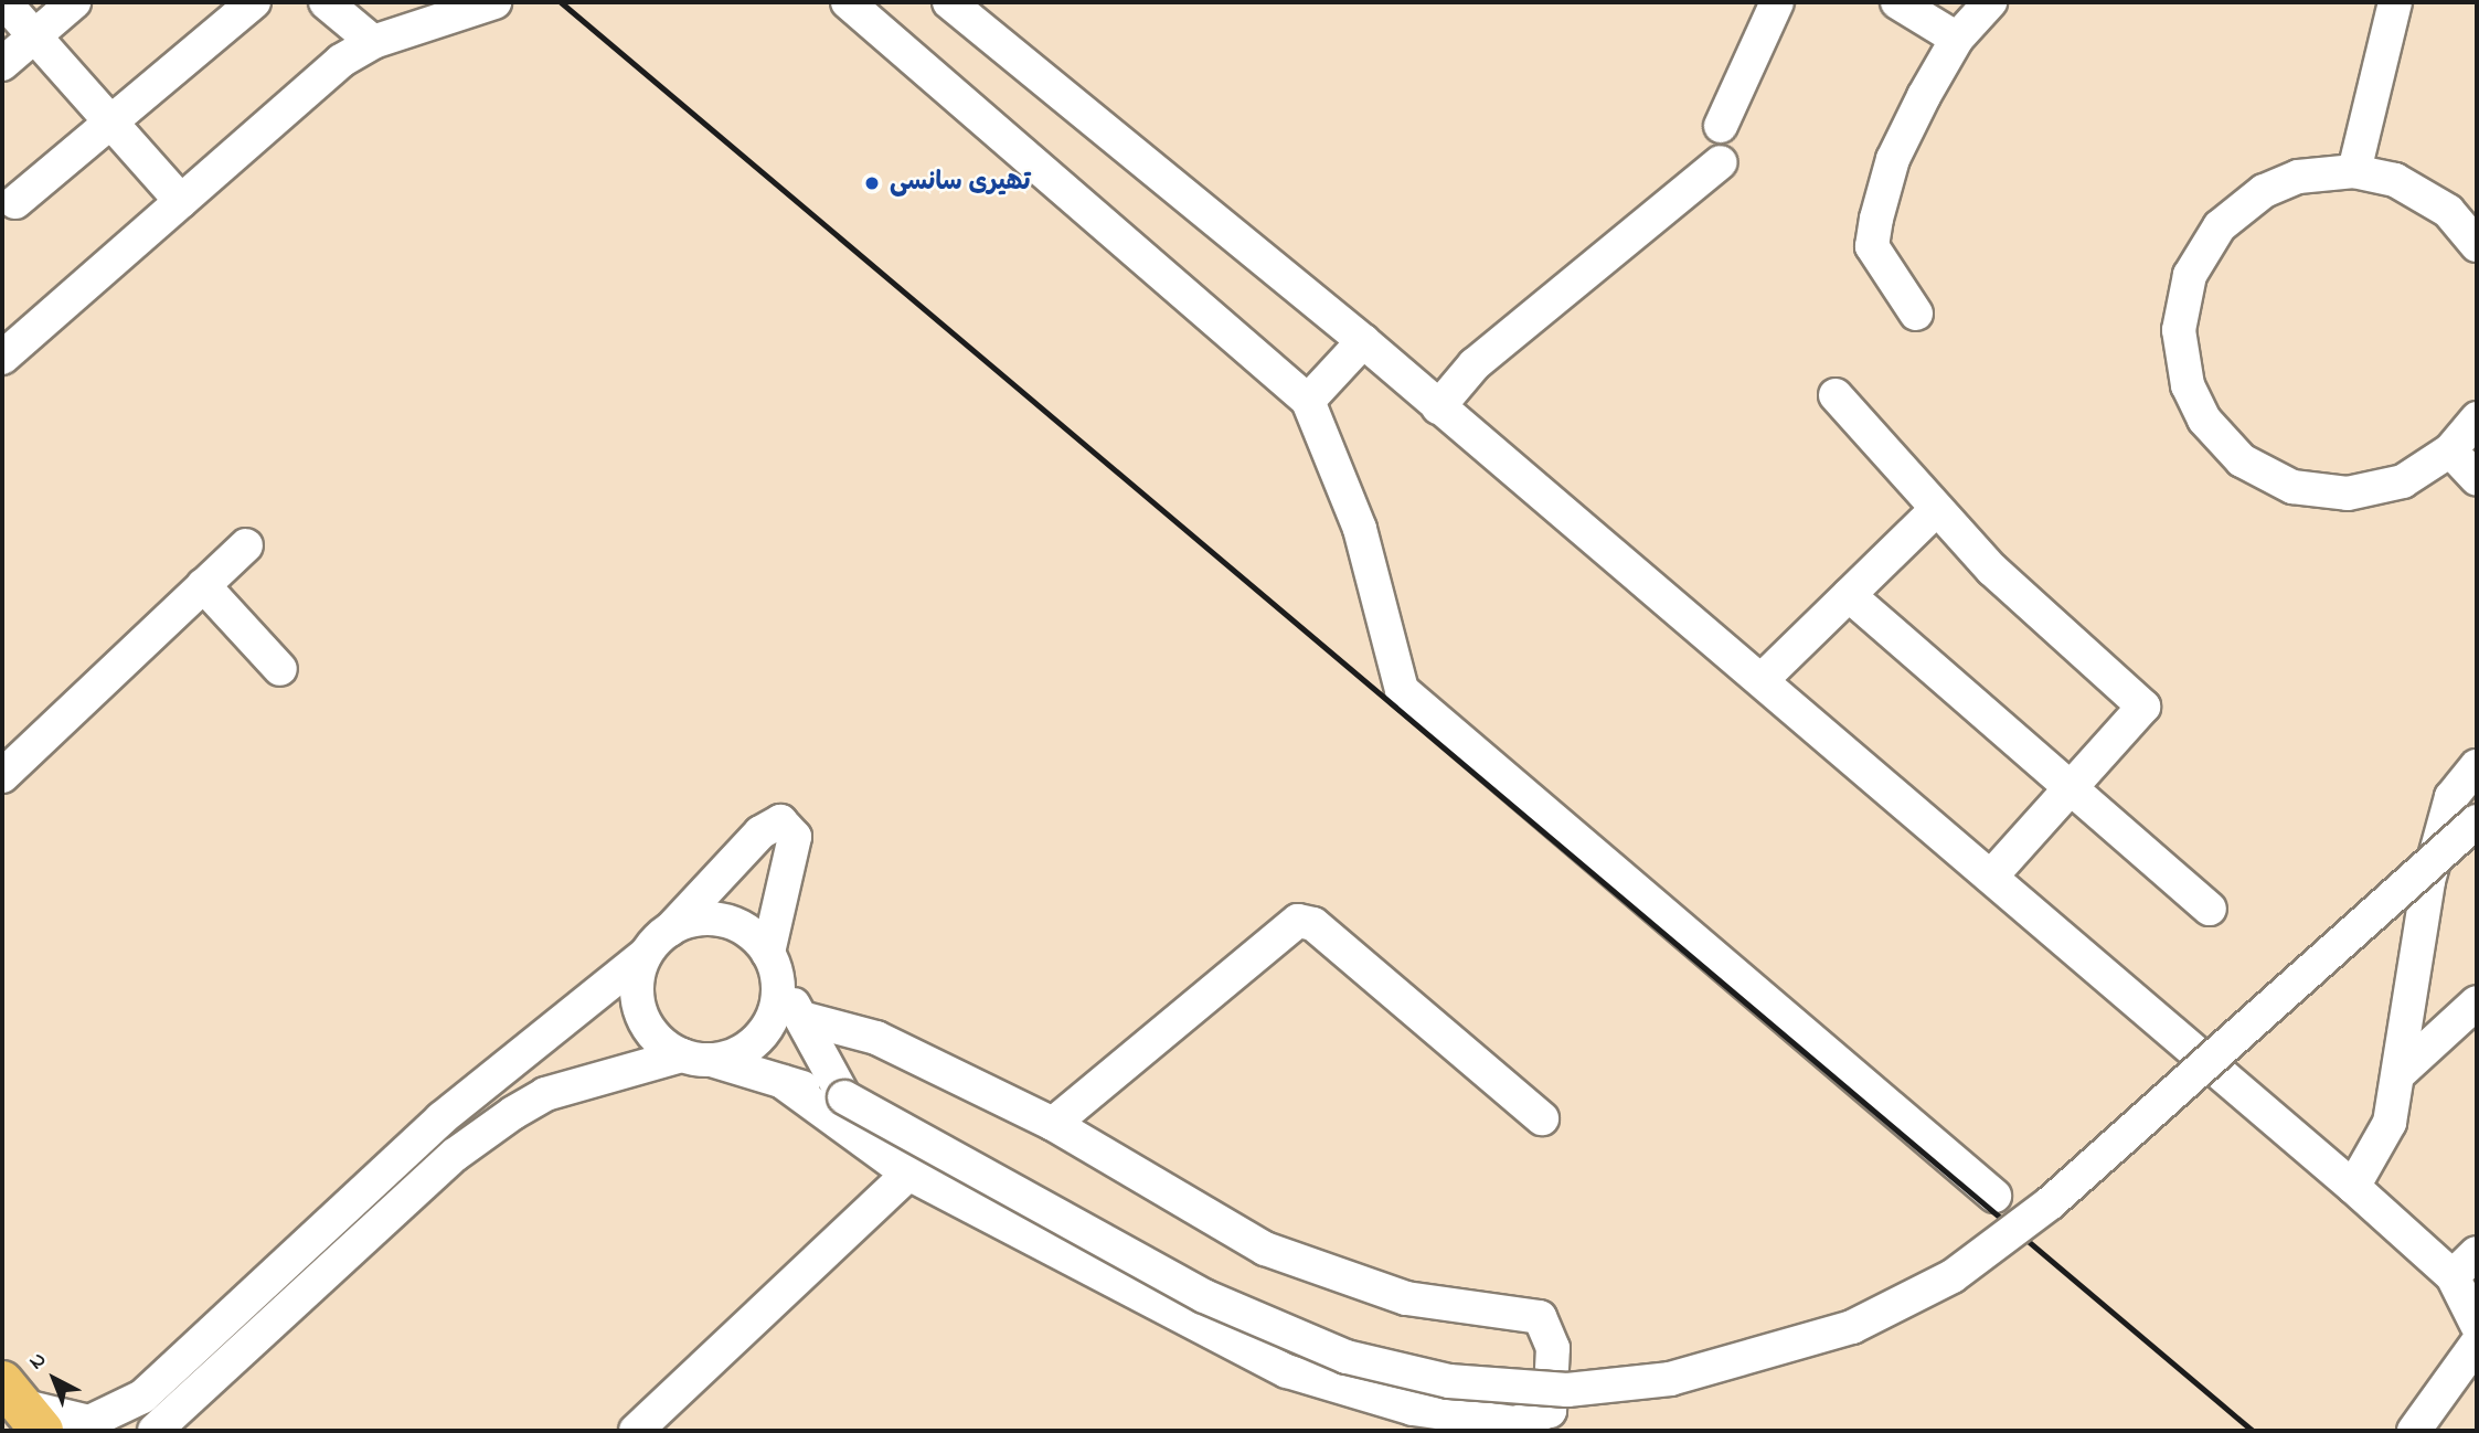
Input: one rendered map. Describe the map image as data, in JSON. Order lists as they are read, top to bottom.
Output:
{
  "places": ["تھیری سانسی"],
  "north": "top left"
}
